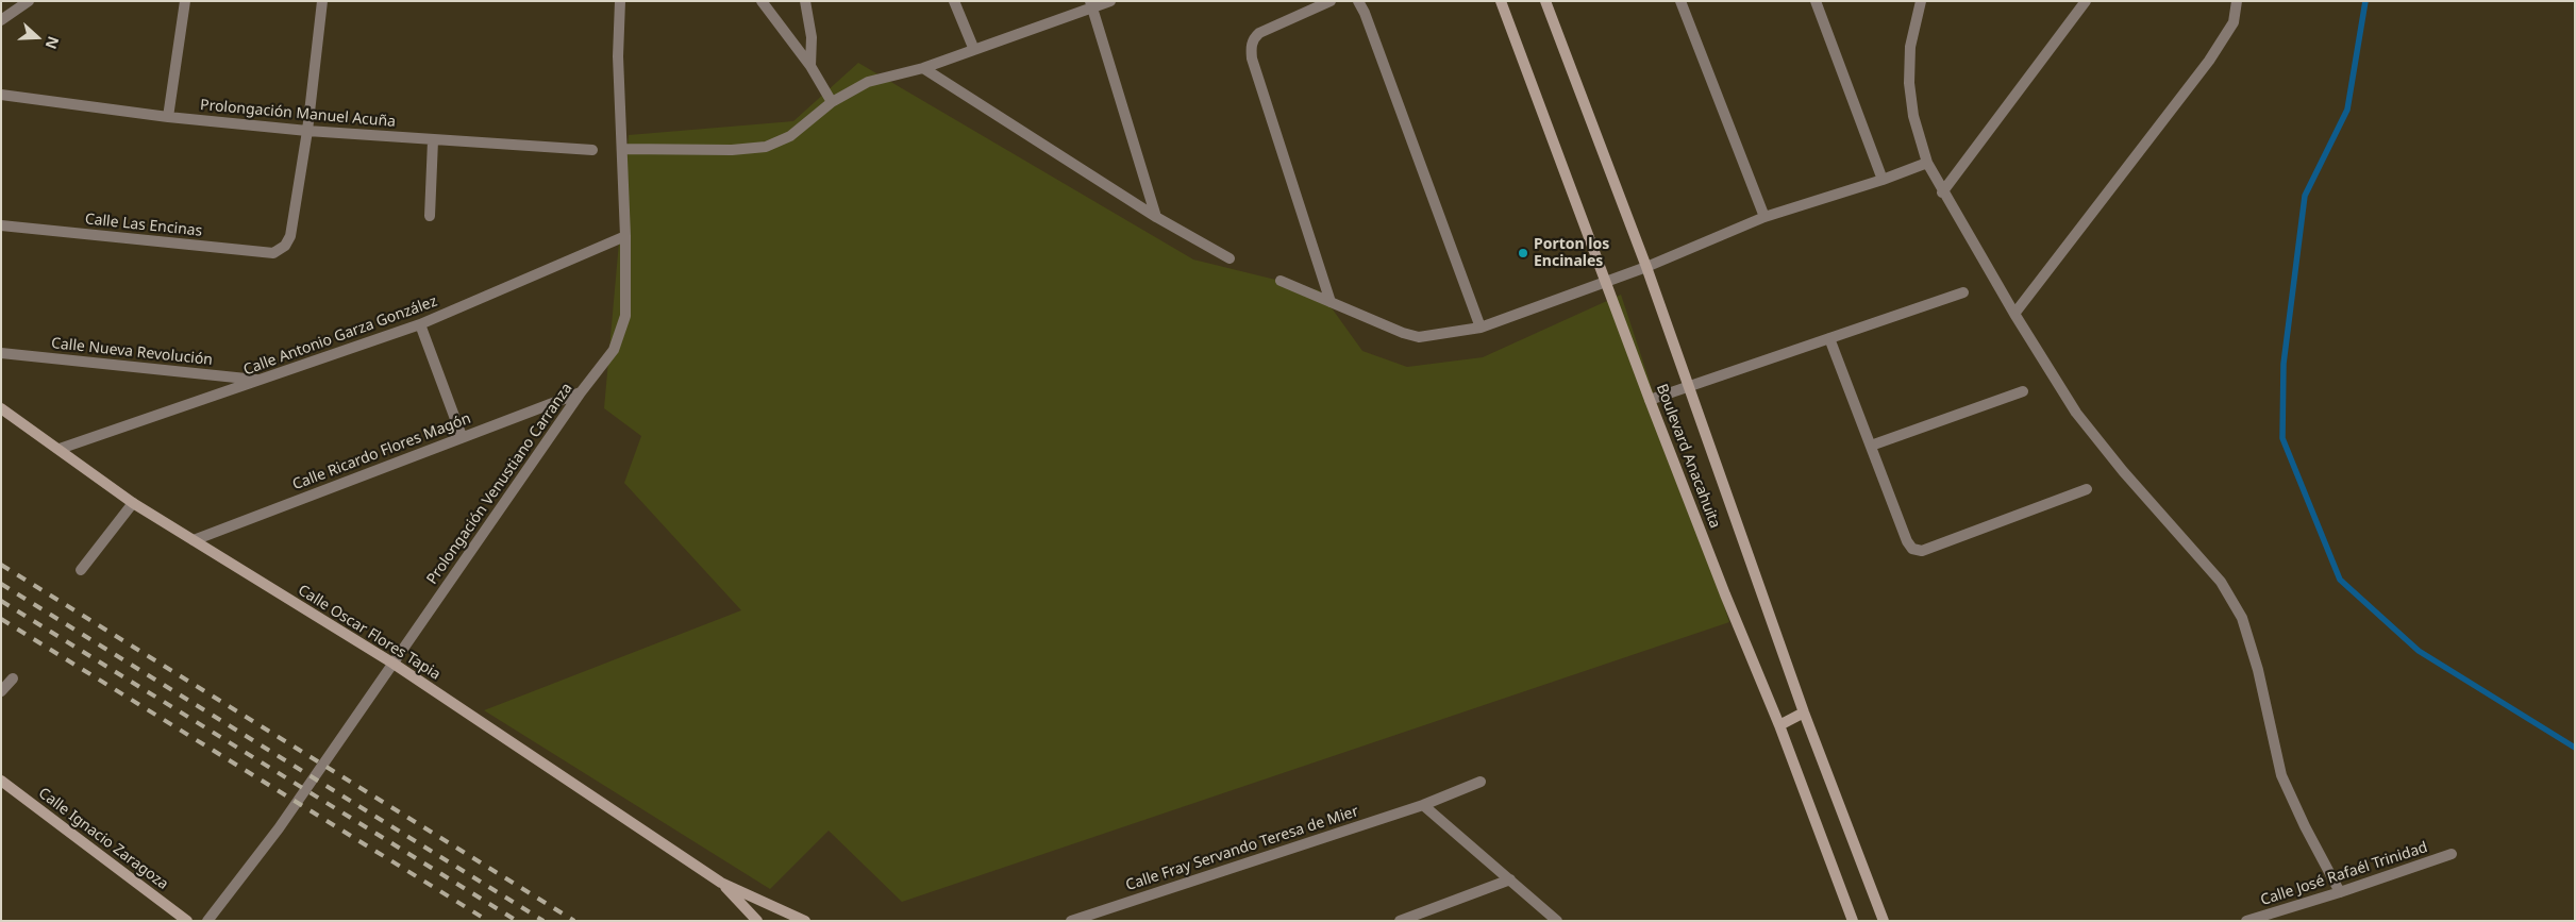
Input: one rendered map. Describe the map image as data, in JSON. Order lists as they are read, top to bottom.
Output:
{
  "streets": {
    "street": [
      "Prolongación Manuel Acuña",
      "Calle Las Encinas",
      "Calle Antonio Garza González",
      "Calle Nueva Revolución",
      "Calle Ricardo Flores Magón",
      "Boulevard Anacahuita",
      "Prolongación Venustiano Carranza",
      "Calle Oscar Flores Tapia",
      "Calle Ignacio Zaragoza",
      "Calle Fray Servando Teresa de Mier",
      "Calle José Rafaél Trinidad"
    ]
  },
  "crossings": [
    ["Prolongación Manuel Acuña", "Calle Las Encinas"],
    ["Calle Antonio Garza González", "Calle Nueva Revolución"],
    ["Calle Antonio Garza González", "Prolongación Venustiano Carranza"],
    ["Calle Antonio Garza González", "Calle Oscar Flores Tapia"],
    ["Calle Ricardo Flores Magón", "Prolongación Venustiano Carranza"],
    ["Calle Ricardo Flores Magón", "Calle Oscar Flores Tapia"],
    ["Prolongación Venustiano Carranza", "Calle Oscar Flores Tapia"]
  ],
  "places": ["Porton los Encinales"],
  "north": "right"
}
